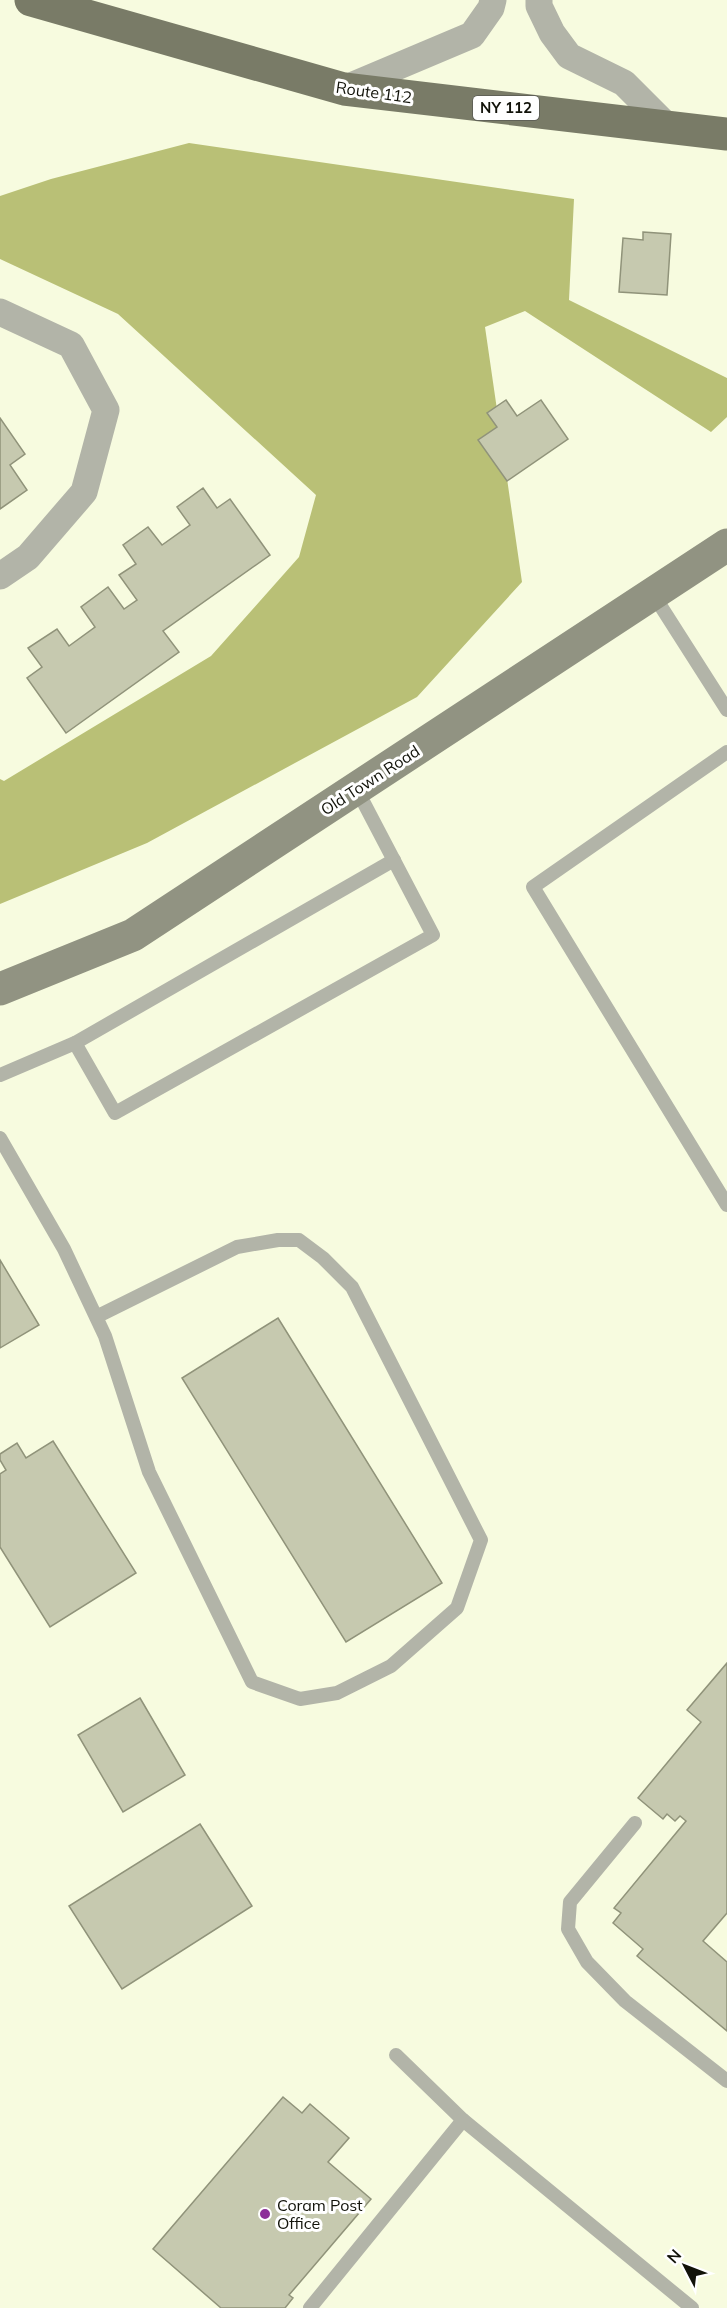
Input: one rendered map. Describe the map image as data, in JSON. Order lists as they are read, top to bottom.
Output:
{
  "streets": {
    "main road": ["Route 112", "NY 112", "Old Town Road"]
  },
  "places": ["Coram Post Office"],
  "north": "top left"
}
